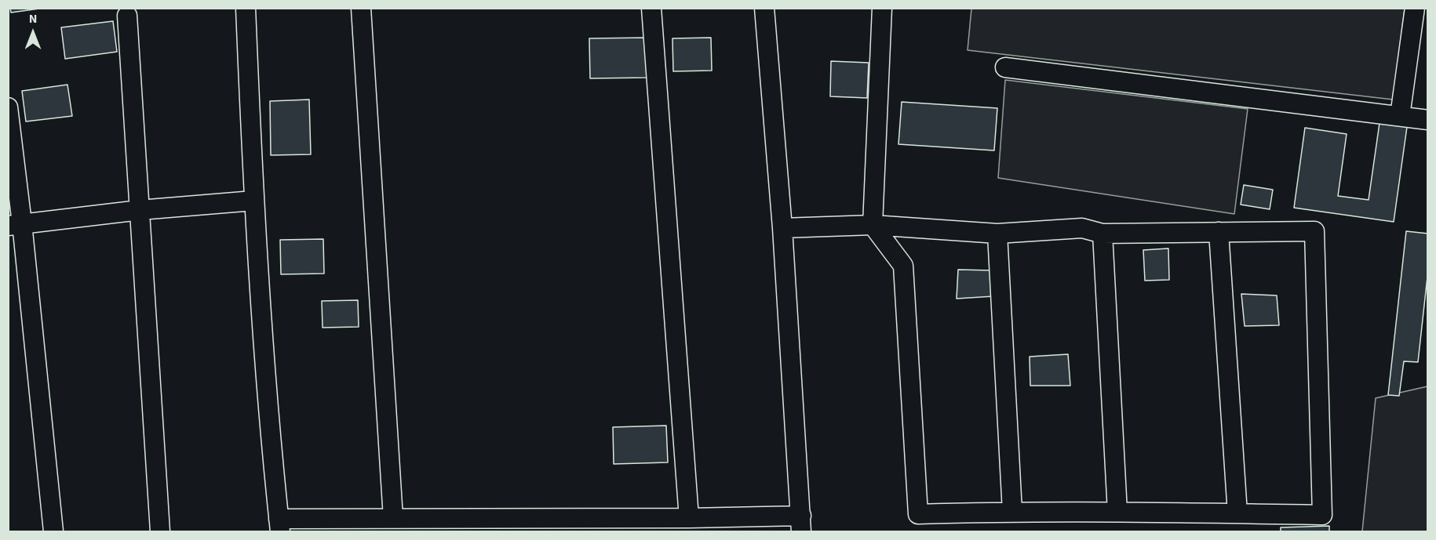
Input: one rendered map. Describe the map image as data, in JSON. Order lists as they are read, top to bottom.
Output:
{
  "north": "top"
}
